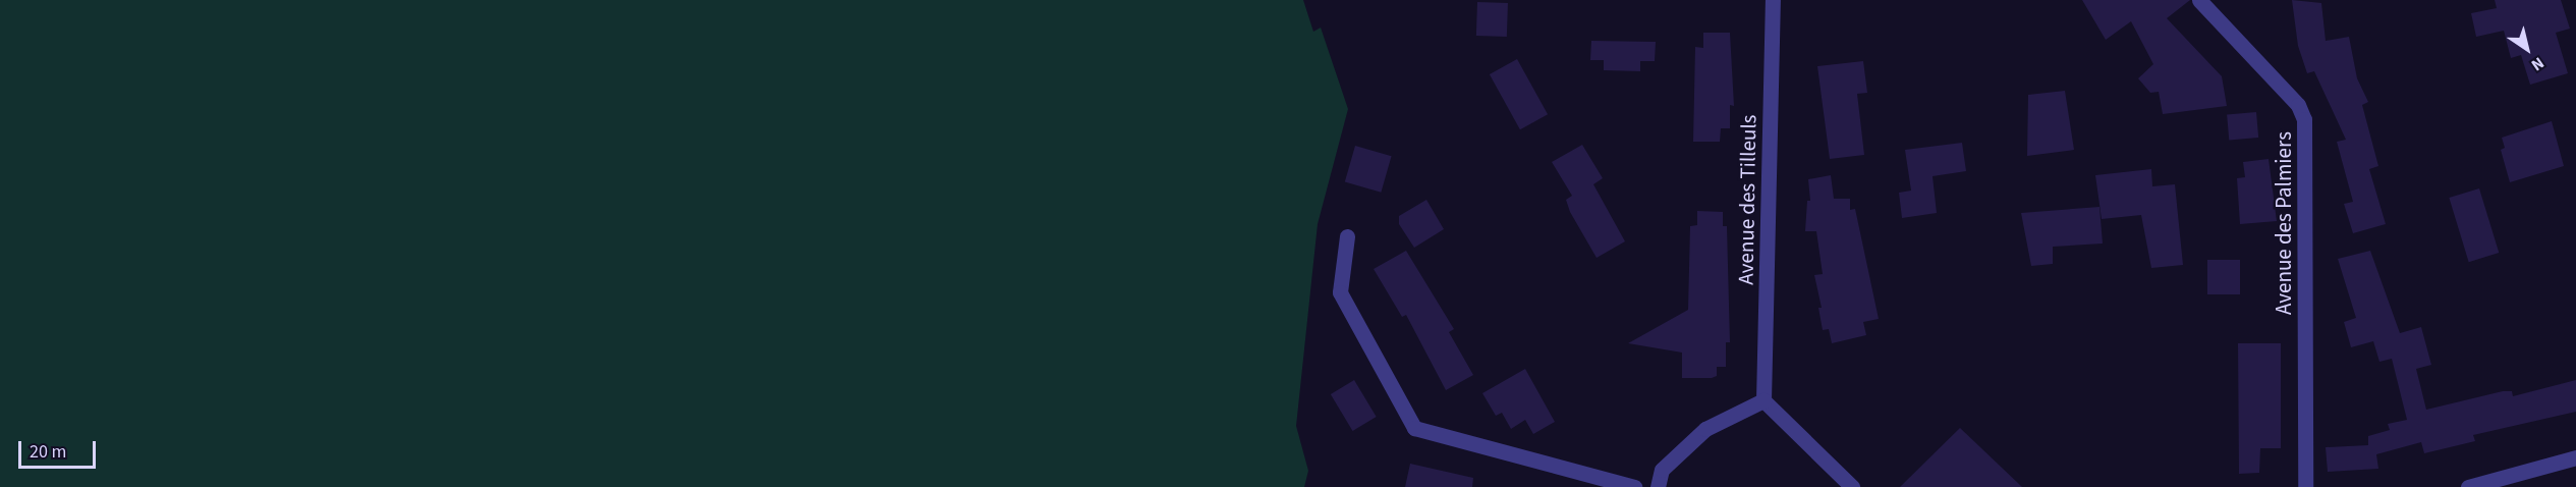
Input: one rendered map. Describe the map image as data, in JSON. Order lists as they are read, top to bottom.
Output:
{
  "streets": {
    "street": ["Avenue des Tilleuls", "Avenue des Palmiers"]
  },
  "scale_bar": "20 m",
  "north": "bottom right"
}
